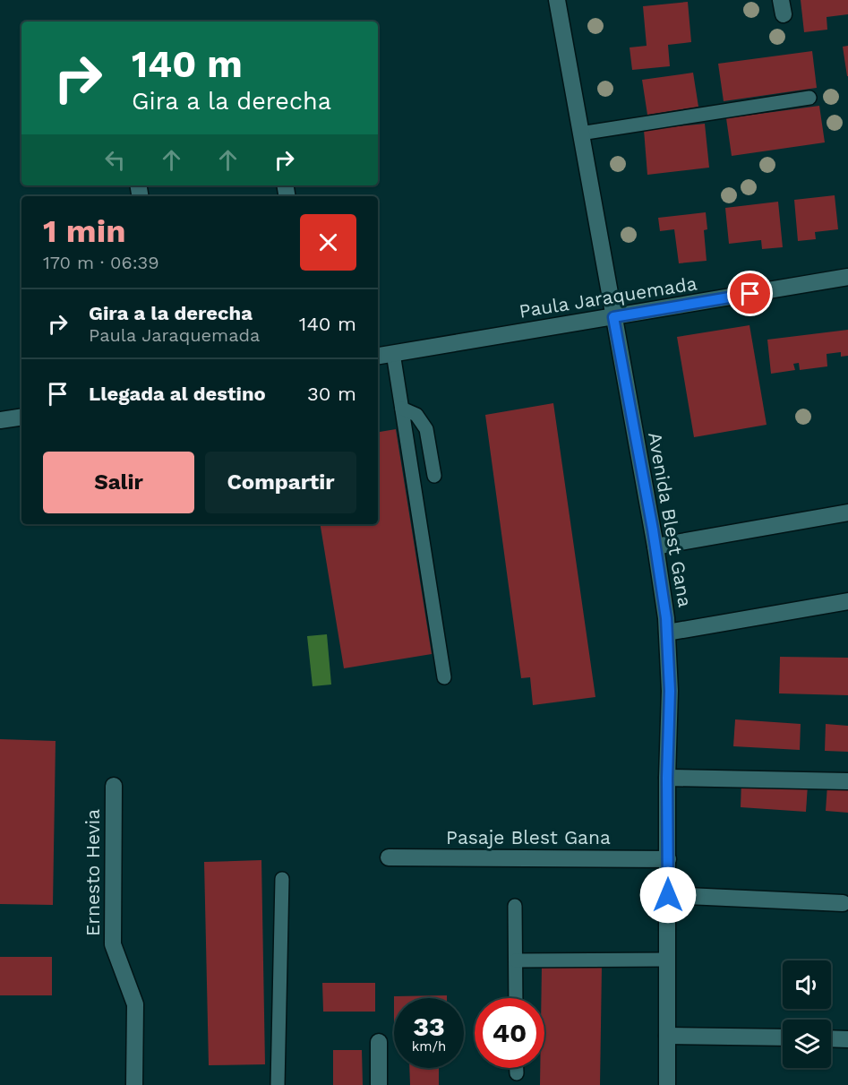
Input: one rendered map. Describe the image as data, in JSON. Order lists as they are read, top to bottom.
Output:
{
  "streets": {
    "street": [
      "Paula Jaraquemada",
      "Avenida Blest Gana",
      "Pasaje Blest Gana",
      "Ernesto Hevia"
    ]
  },
  "crossings": [
    ["Paula Jaraquemada", "Avenida Blest Gana"],
    ["Avenida Blest Gana", "Pasaje Blest Gana"]
  ],
  "page": {
    "turn": ["140 m", "Gira a la derecha"],
    "heading": ["1 min", "170 m · 06:39"],
    "list": [
      {
        "name": "Gira a la derecha",
        "note": "Paula Jaraquemada",
        "value": "140 m"
      },
      {
        "name": "Llegada al destino",
        "value": "30 m"
      }
    ],
    "buttons": ["Salir", "Compartir"],
    "speed": "33 km/h",
    "limit": "40"
  }
}
